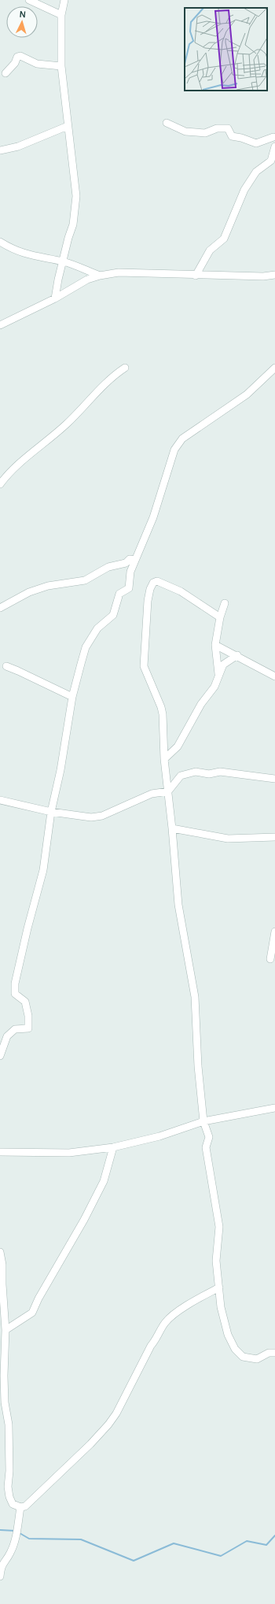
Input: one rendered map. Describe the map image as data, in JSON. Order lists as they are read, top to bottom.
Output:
{
  "north": "top"
}
